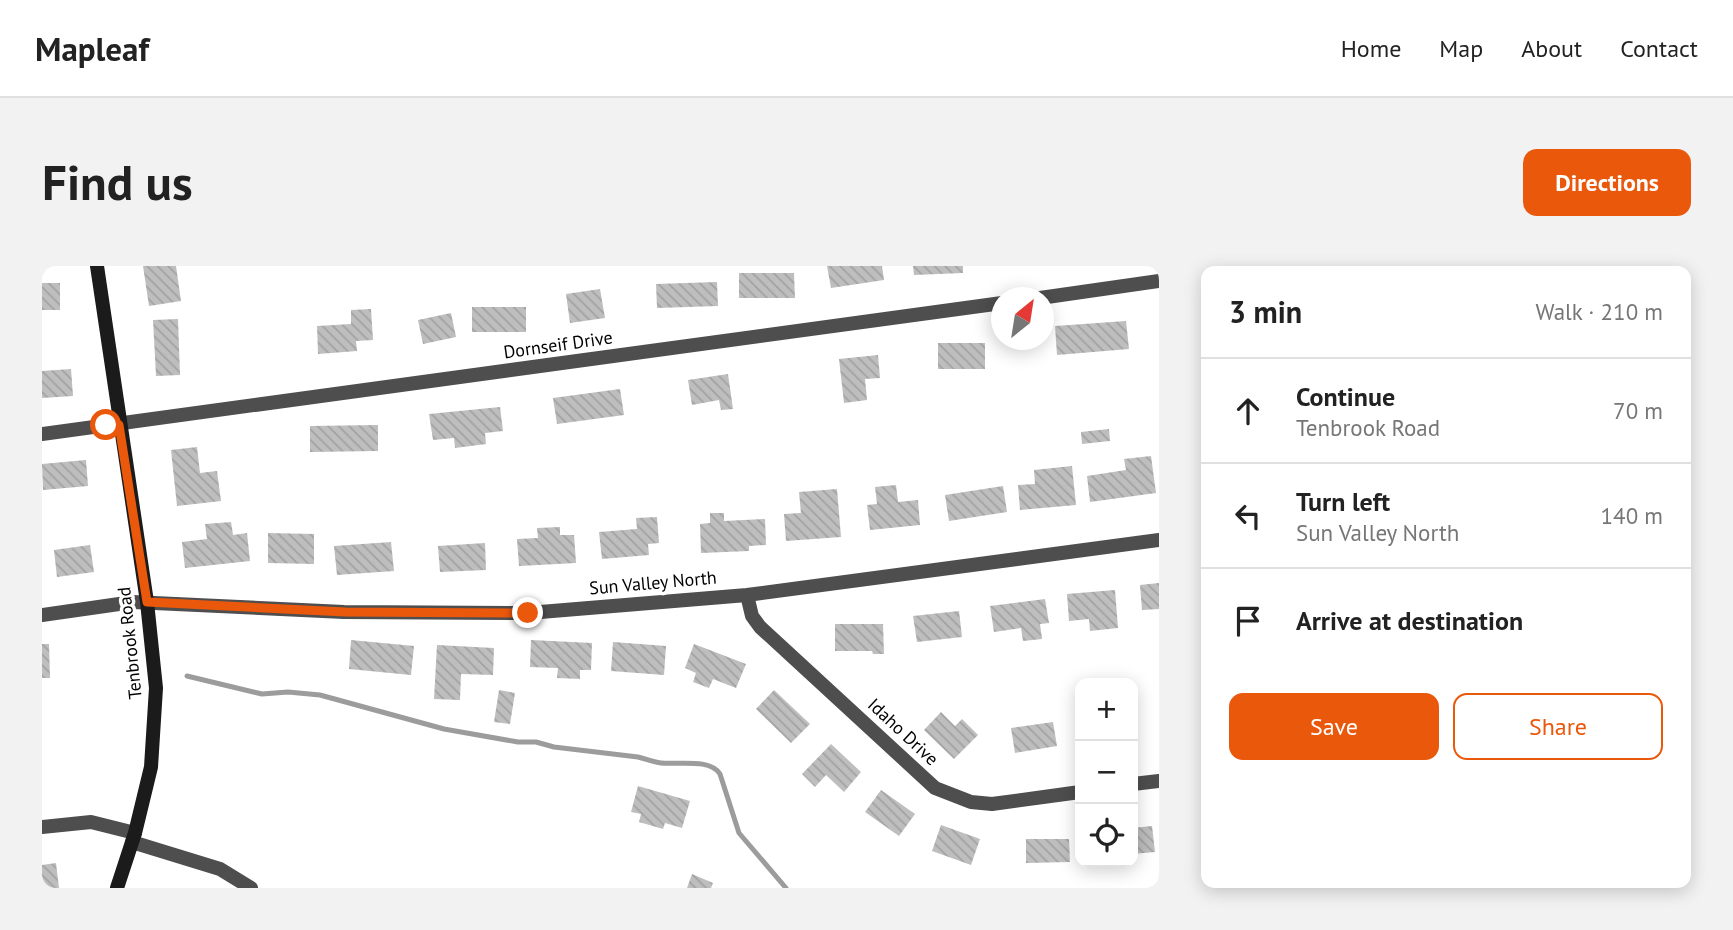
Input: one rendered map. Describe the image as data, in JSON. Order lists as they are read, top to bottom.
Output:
{
  "streets": {
    "street": [
      "Dornseif Drive",
      "Sun Valley North",
      "Tenbrook Road",
      "Idaho Drive"
    ]
  },
  "crossings": [
    ["Dornseif Drive", "Tenbrook Road"],
    ["Sun Valley North", "Tenbrook Road"],
    ["Sun Valley North", "Idaho Drive"]
  ],
  "north": "top right",
  "page": {
    "header": "Mapleaf",
    "nav": [
      "Home",
      "Map",
      "About",
      "Contact"
    ],
    "buttons": [
      "Directions",
      ["Save", "Share"]
    ],
    "title": "Find us",
    "heading": ["3 min", "Walk · 210 m"],
    "list": [
      ["Continue", "Tenbrook Road", "70 m"],
      ["Turn left", "Sun Valley North", "140 m"],
      "Arrive at destination"
    ],
    "map_buttons": ["+", "−"]
  }
}
